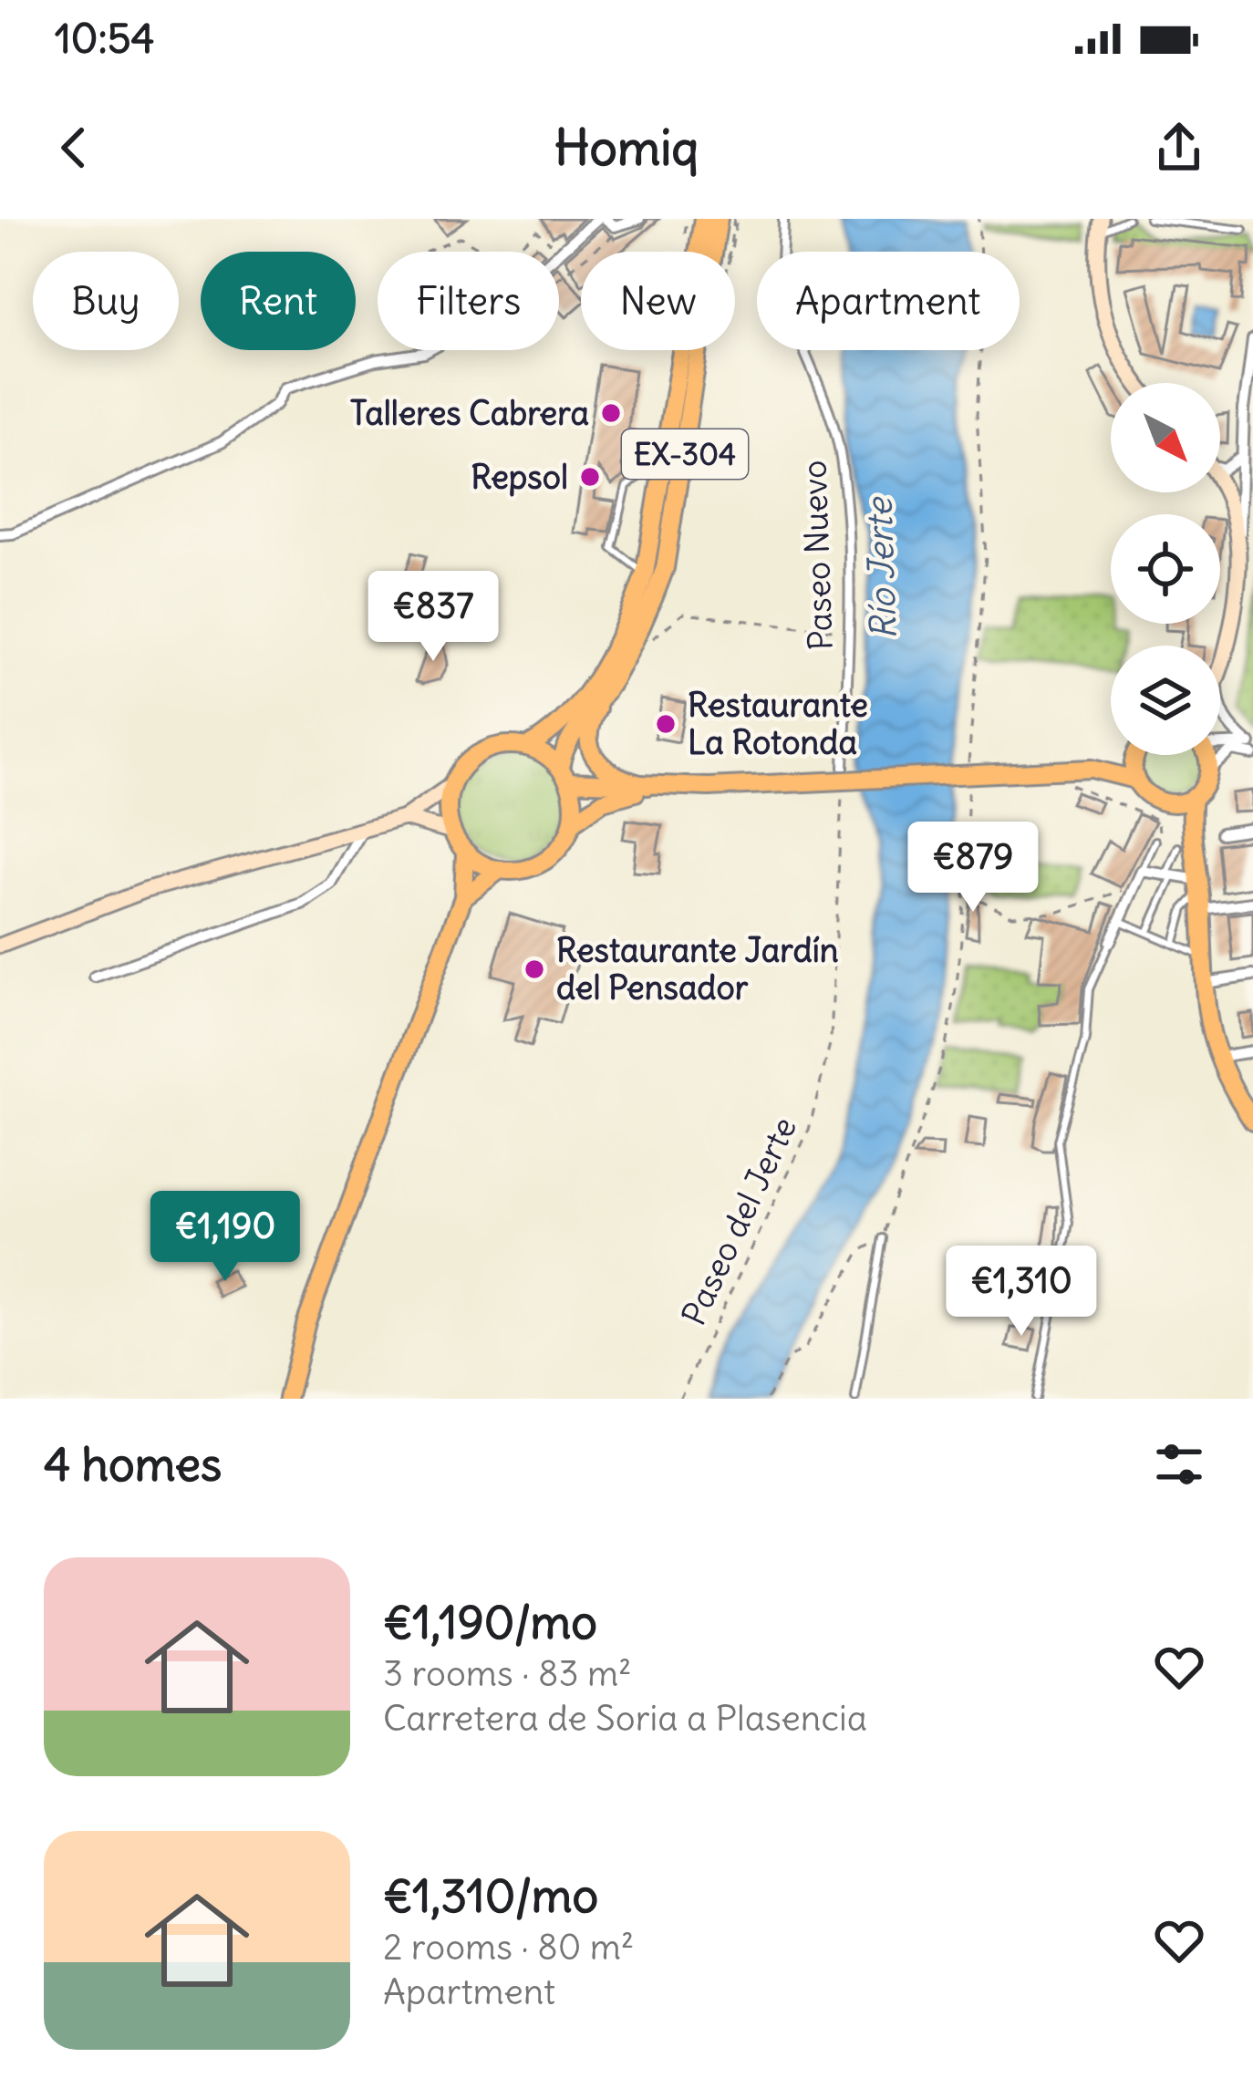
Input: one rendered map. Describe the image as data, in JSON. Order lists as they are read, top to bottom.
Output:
{
  "streets": {
    "main road": ["EX-304"],
    "street": ["Paseo Nuevo"],
    "path": ["Paseo del Jerte"]
  },
  "water": ["Río Jerte"],
  "places": [
    "Talleres Cabrera",
    "Repsol",
    "Restaurante La Rotonda",
    "Restaurante Jardín del Pensador"
  ],
  "north": "bottom right",
  "page": {
    "status": "10:54",
    "header": "Homiq",
    "chip": [
      "Buy",
      "Rent",
      "Filters",
      "New",
      "Apartment"
    ],
    "price": [
      "€837",
      "€879",
      "€1,190",
      "€1,310"
    ],
    "heading": "4 homes",
    "list": [
      {
        "name": "€1,190/mo",
        "note": "3 rooms · 83 m² · Carretera de Soria a Plasencia"
      },
      {
        "name": "€1,310/mo",
        "note": "2 rooms · 80 m² · Apartment"
      }
    ]
  }
}
